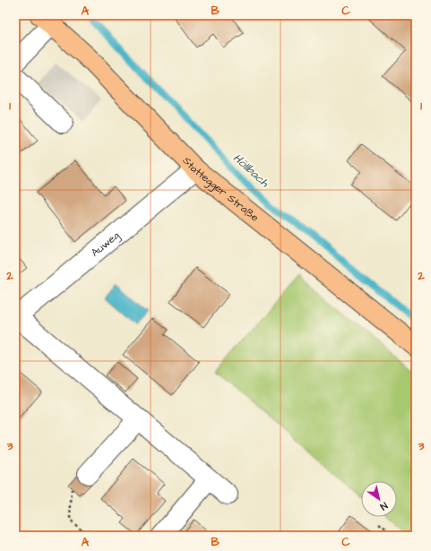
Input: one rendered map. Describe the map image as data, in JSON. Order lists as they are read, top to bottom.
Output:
{
  "streets": {
    "main road": ["Stattegger Straße"],
    "street": ["Auweg"]
  },
  "crossings": [
    ["Stattegger Straße", "Auweg"]
  ],
  "water": ["Höllbach"],
  "north": "bottom right",
  "grid": {
    "columns": ["A", "B", "C"],
    "rows": ["1", "2", "3"]
  }
}
